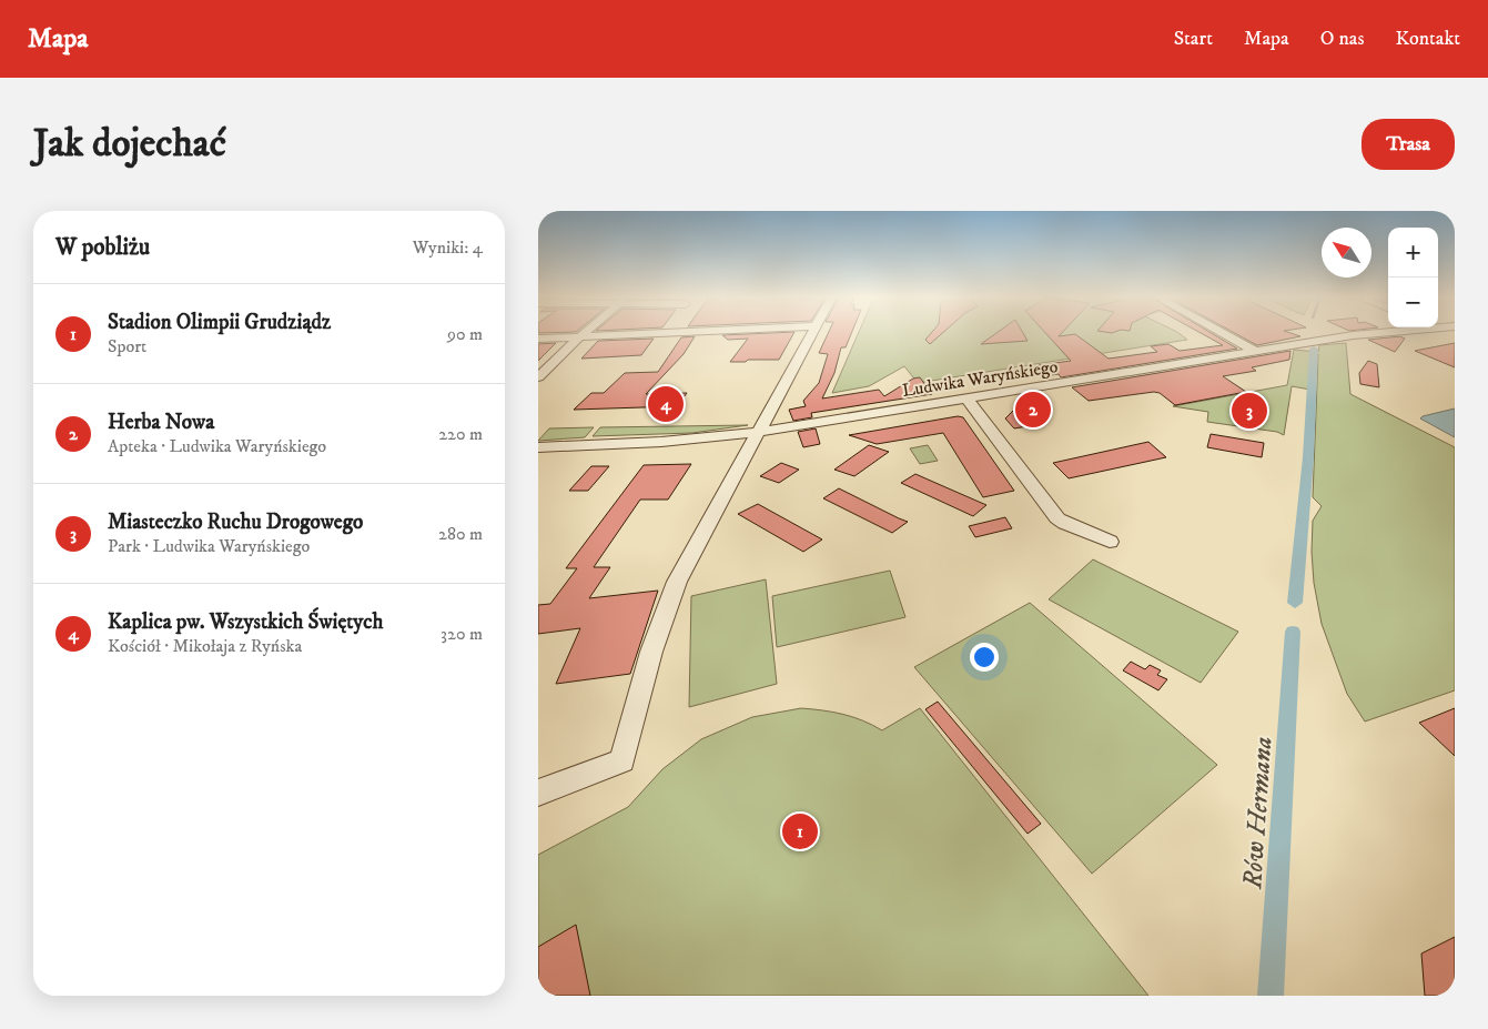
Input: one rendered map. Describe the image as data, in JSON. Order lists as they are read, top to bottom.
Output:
{
  "streets": {
    "street": ["Ludwika Waryńskiego"]
  },
  "water": ["Rów Hermana"],
  "north": "top left",
  "page": {
    "header": "Mapa",
    "nav": [
      "Start",
      "Mapa",
      "O nas",
      "Kontakt"
    ],
    "buttons": "Trasa",
    "title": "Jak dojechać",
    "heading": ["W pobliżu", "Wyniki: 4"],
    "map_buttons": ["+", "−"],
    "list": [
      {
        "mark": "1",
        "name": "Stadion Olimpii Grudziądz",
        "note": "Sport",
        "value": "90 m"
      },
      {
        "mark": "2",
        "name": "Herba Nowa",
        "note": "Apteka · Ludwika Waryńskiego",
        "value": "220 m"
      },
      {
        "mark": "3",
        "name": "Miasteczko Ruchu Drogowego",
        "note": "Park · Ludwika Waryńskiego",
        "value": "280 m"
      },
      {
        "mark": "4",
        "name": "Kaplica pw. Wszystkich Świętych",
        "note": "Kościół · Mikołaja z Ryńska",
        "value": "320 m"
      }
    ],
    "pins": [
      "4",
      "2",
      "3",
      "1"
    ]
  }
}
